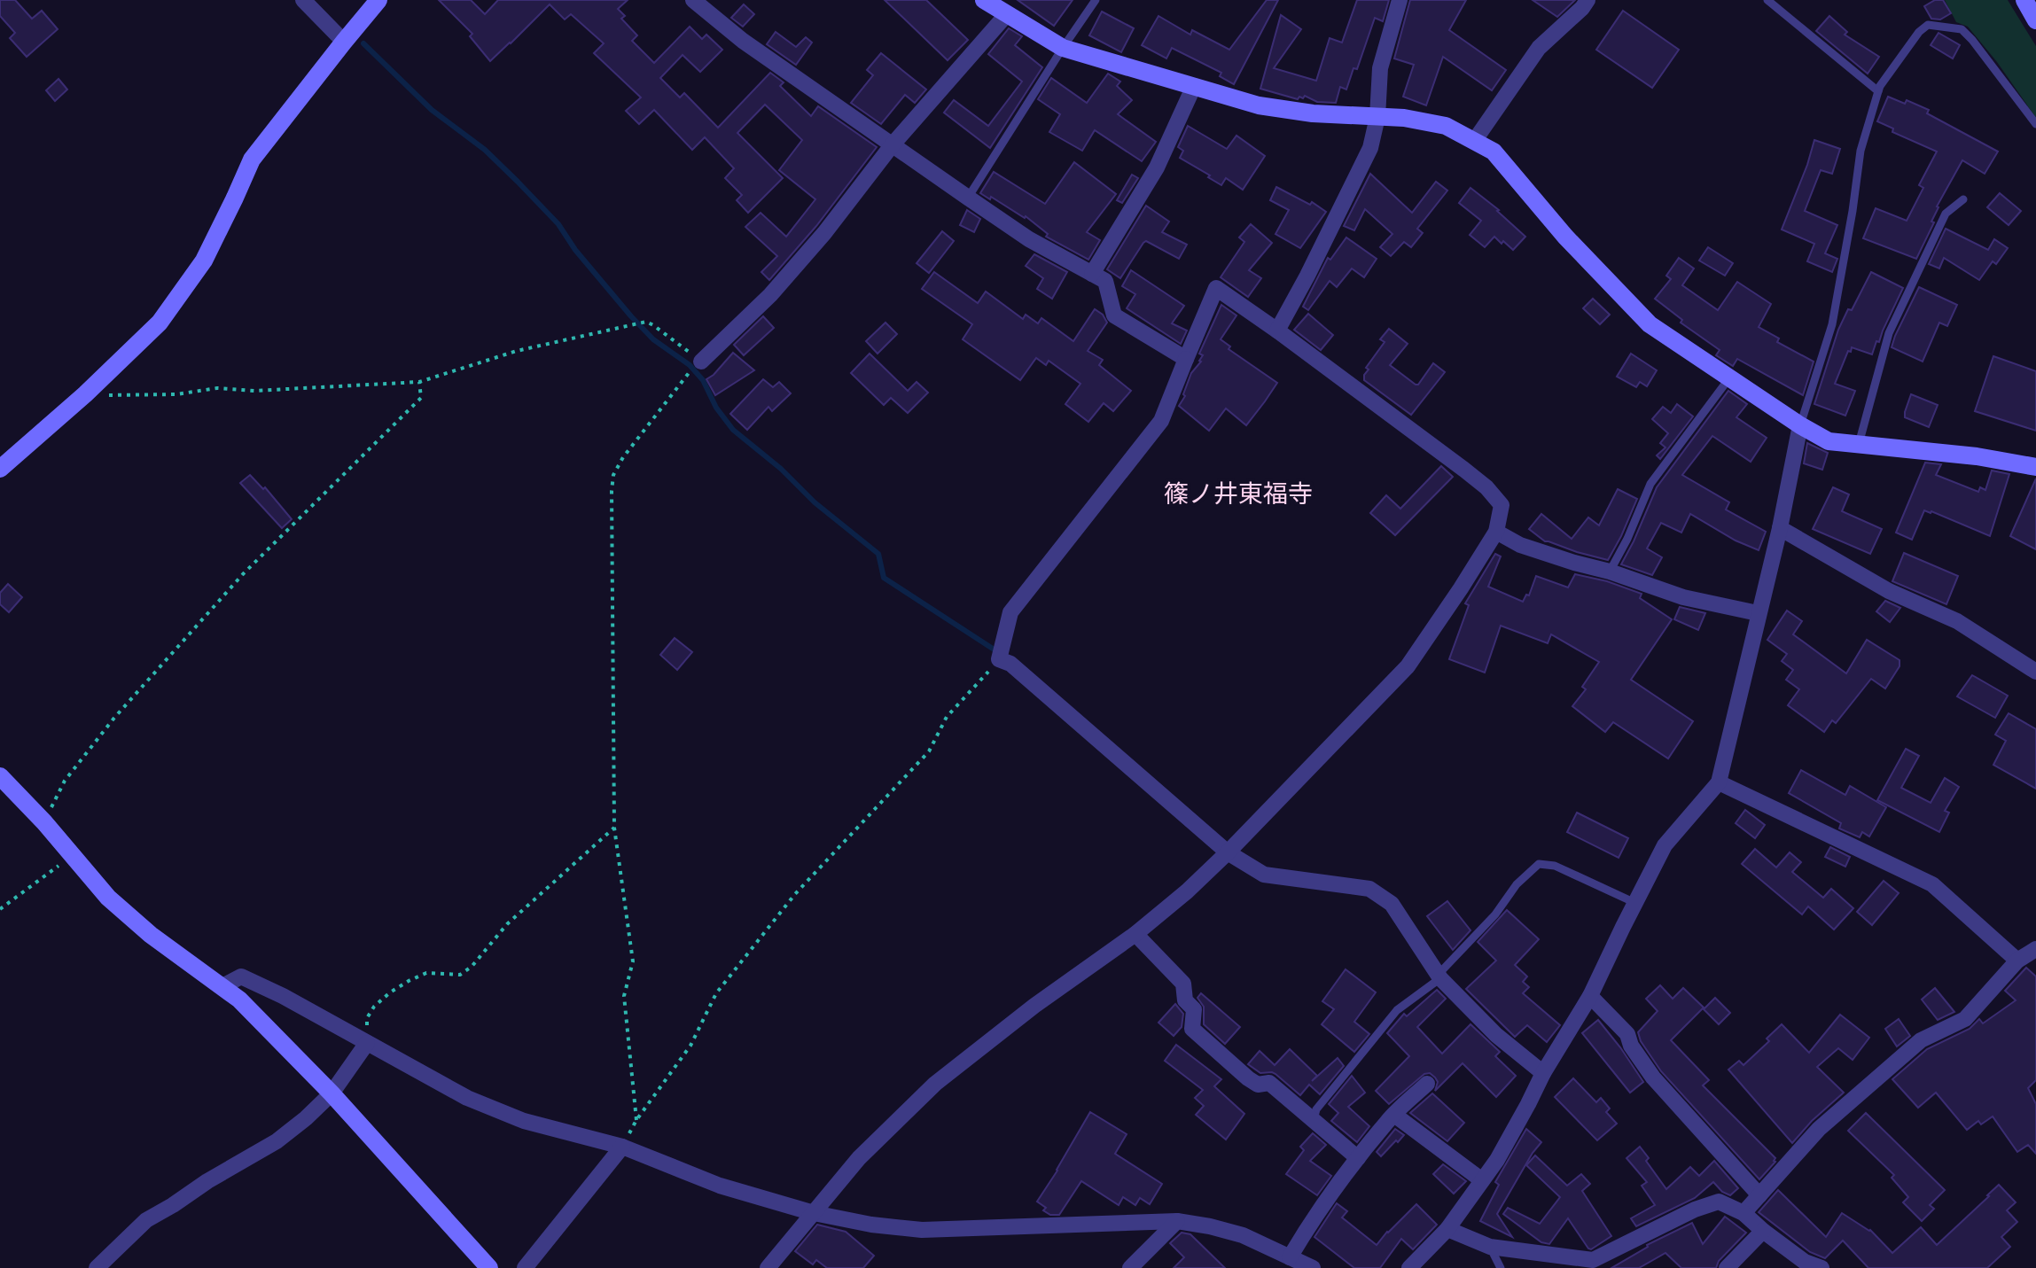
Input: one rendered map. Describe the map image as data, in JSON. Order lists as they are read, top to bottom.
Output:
{
  "districts": ["篠ノ井東福寺"]
}
